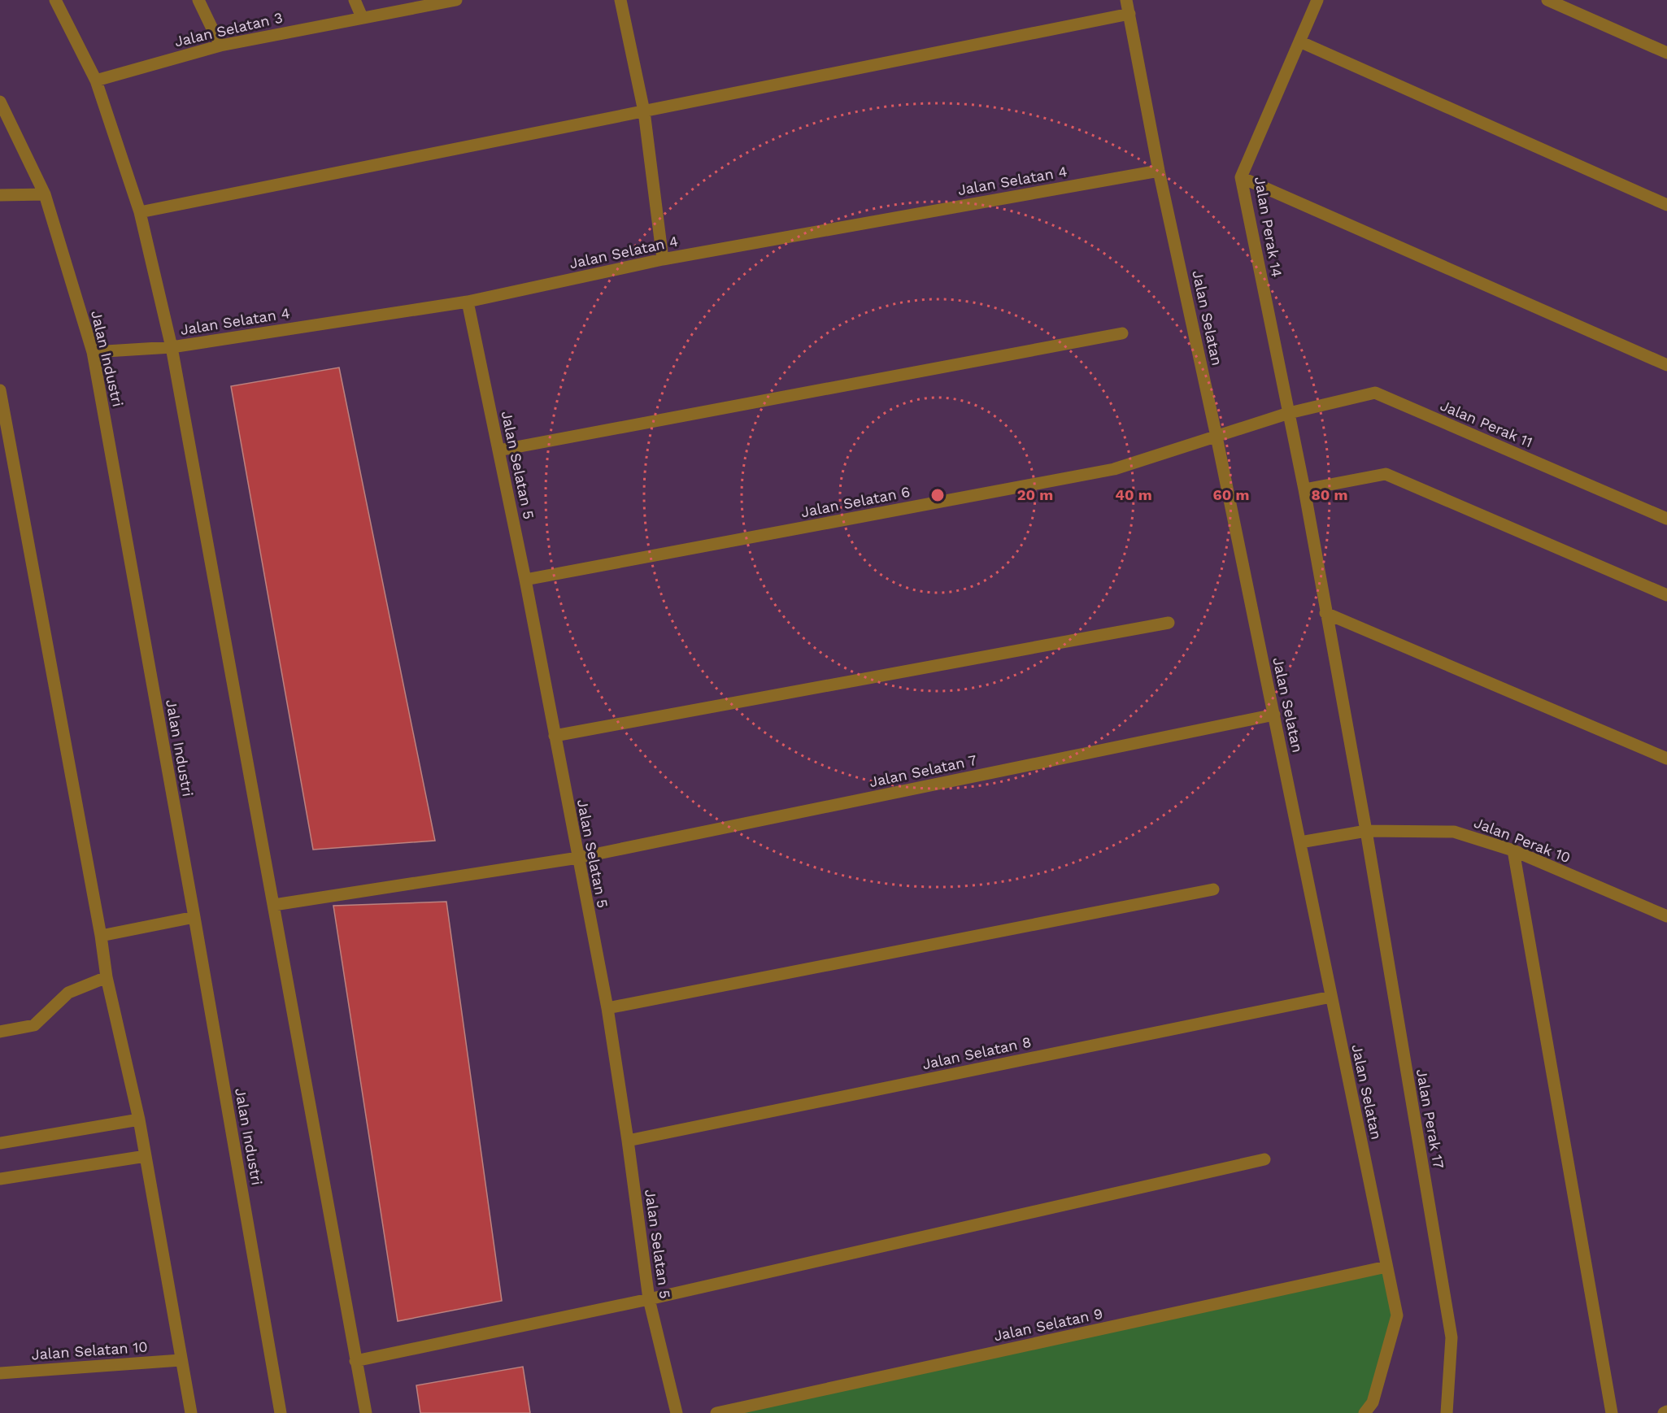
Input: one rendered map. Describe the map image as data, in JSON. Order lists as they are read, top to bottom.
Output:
{
  "streets": {
    "street": [
      "Jalan Selatan 3",
      "Jalan Selatan 4",
      "Jalan Perak 14",
      "Jalan Selatan",
      "Jalan Industri",
      "Jalan Perak 11",
      "Jalan Selatan 5",
      "Jalan Selatan 6",
      "Jalan Selatan 7",
      "Jalan Perak 10",
      "Jalan Selatan 8",
      "Jalan Perak 17",
      "Jalan Selatan 9",
      "Jalan Selatan 10"
    ]
  },
  "crossings": [
    ["Jalan Selatan 4", "Jalan Selatan"],
    ["Jalan Selatan 4", "Jalan Industri"],
    ["Jalan Selatan 4", "Jalan Selatan 5"],
    ["Jalan Perak 14", "Jalan Perak 11"],
    ["Jalan Perak 14", "Jalan Perak 17"],
    ["Jalan Selatan", "Jalan Perak 11"],
    ["Jalan Selatan", "Jalan Selatan 6"],
    ["Jalan Selatan", "Jalan Selatan 7"],
    ["Jalan Selatan", "Jalan Perak 10"],
    ["Jalan Selatan", "Jalan Selatan 8"],
    ["Jalan Selatan", "Jalan Selatan 9"],
    ["Jalan Perak 11", "Jalan Selatan 6"],
    ["Jalan Selatan 5", "Jalan Selatan 6"],
    ["Jalan Selatan 5", "Jalan Selatan 7"],
    ["Jalan Selatan 5", "Jalan Selatan 8"],
    ["Jalan Perak 10", "Jalan Perak 17"]
  ],
  "rings": [
    "20 m",
    "40 m",
    "60 m",
    "80 m"
  ]
}
